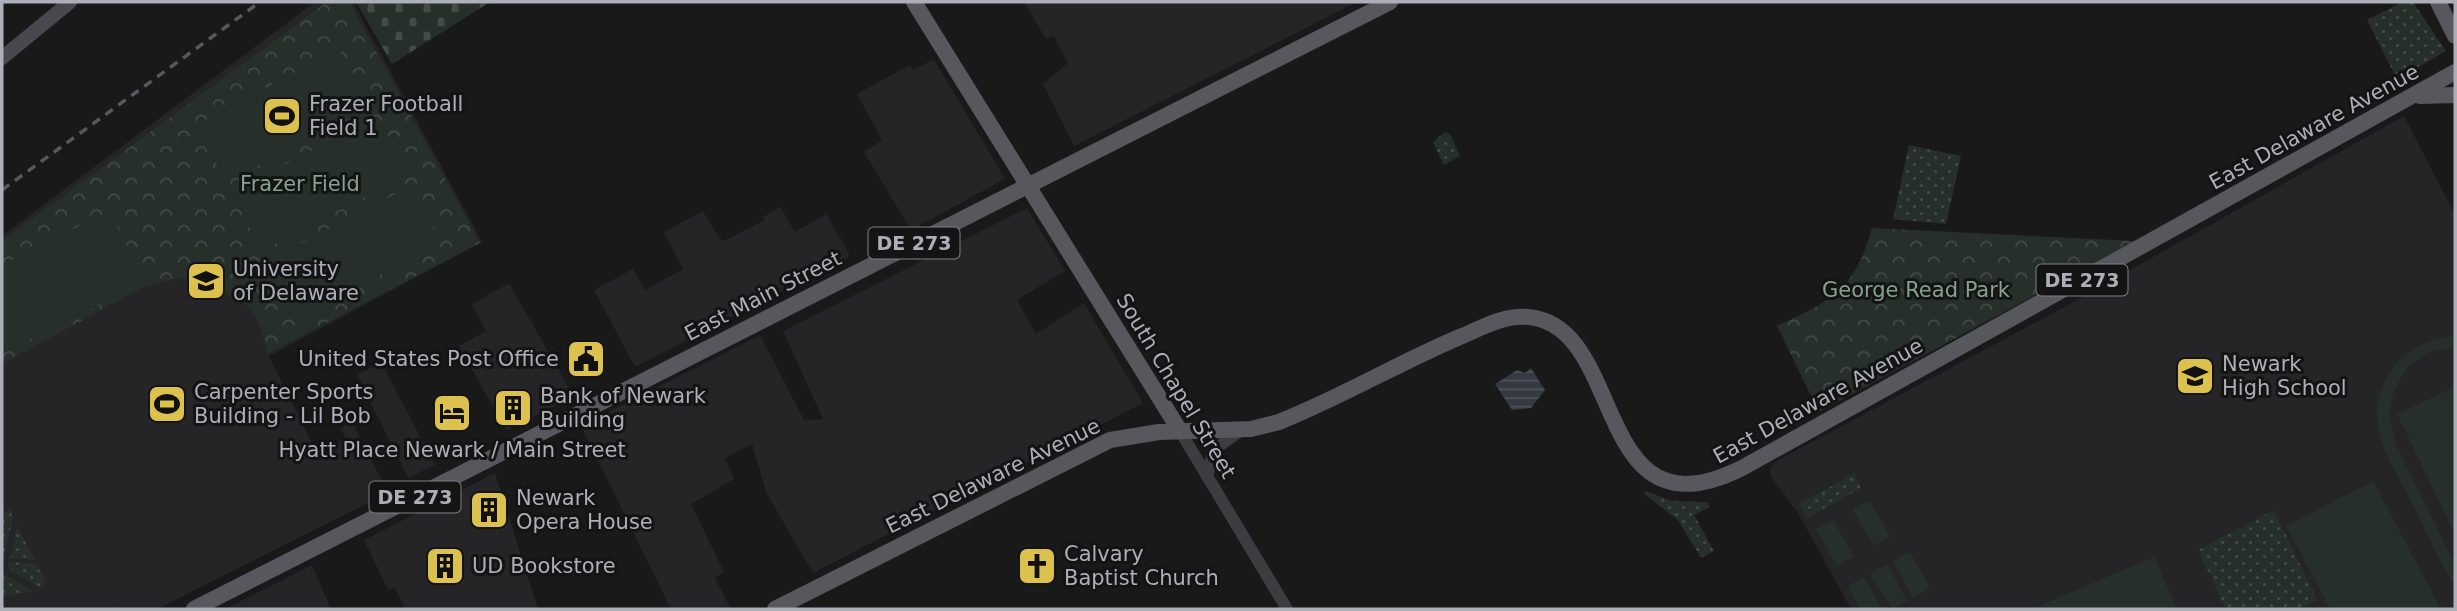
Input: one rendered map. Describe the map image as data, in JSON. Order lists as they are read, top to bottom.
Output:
{
  "streets": {
    "main road": [
      "East Delaware Avenue",
      "DE 273",
      "East Main Street",
      "South Chapel Street"
    ]
  },
  "crossings": [
    ["East Delaware Avenue", "South Chapel Street"],
    ["East Main Street", "South Chapel Street"]
  ],
  "parks": ["Frazer Field", "George Read Park"],
  "places": {
    "sports": ["Frazer Football Field 1", "Carpenter Sports Building - Lil Bob"],
    "school or university": ["University of Delaware", "Newark High School"],
    "public building": ["United States Post Office"],
    "building": ["Bank of Newark Building", "Newark Opera House", "UD Bookstore"],
    "hotel": ["Hyatt Place Newark / Main Street"],
    "church": ["Calvary Baptist Church"]
  }
}
